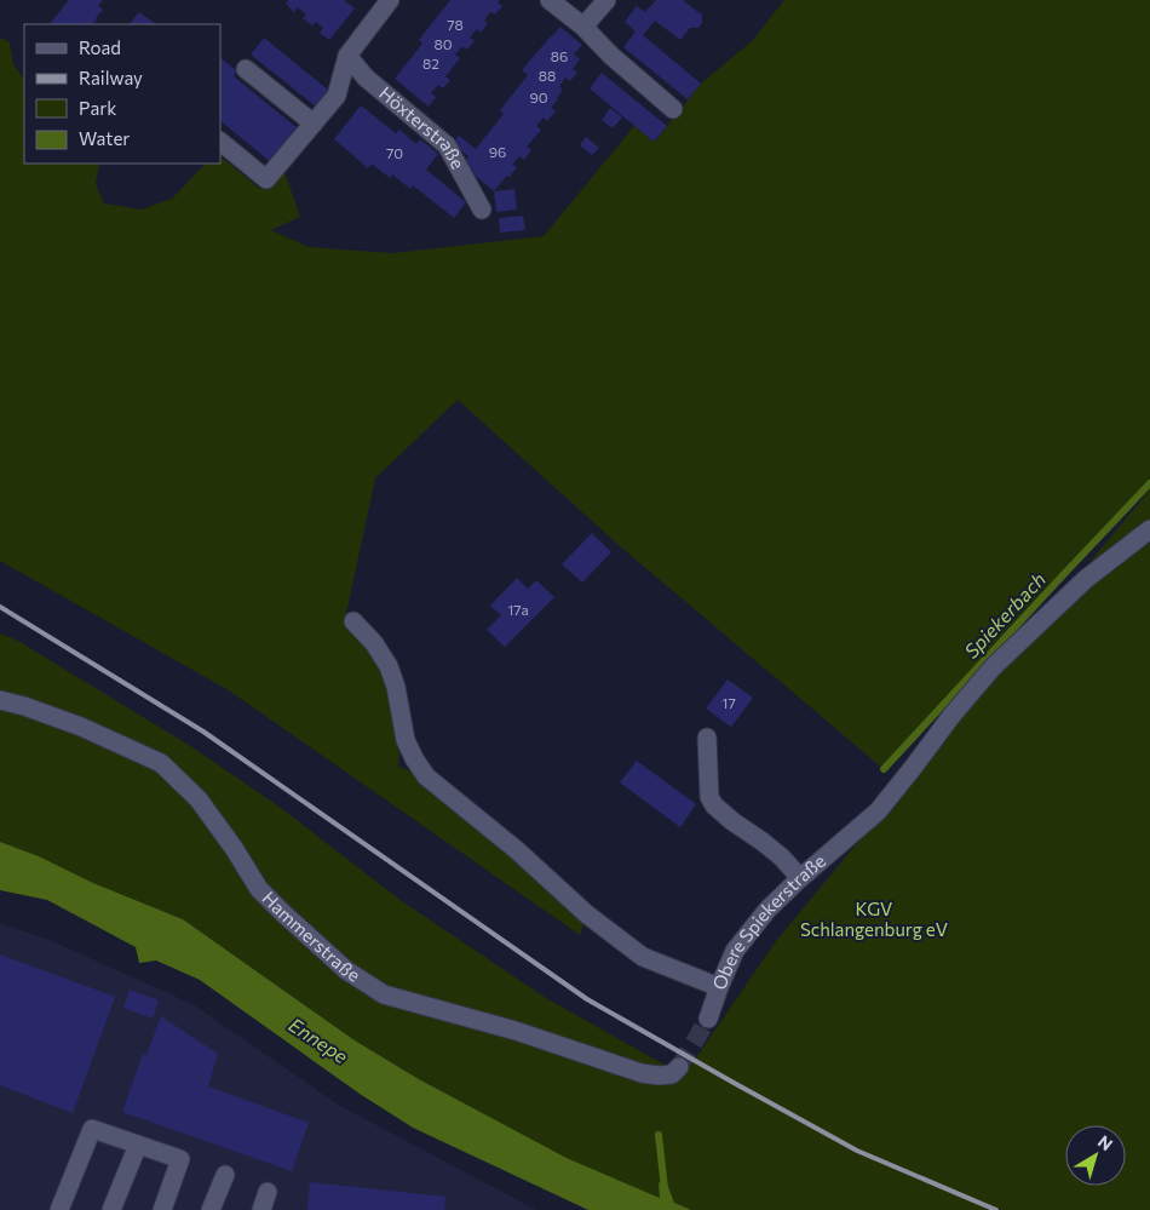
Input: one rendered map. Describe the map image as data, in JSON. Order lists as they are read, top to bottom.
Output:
{
  "streets": {
    "street": ["Höxterstraße", "Obere Spiekerstraße", "Hammerstraße"]
  },
  "water": ["Spiekerbach", "Ennepe"],
  "parks": ["KGV Schlangenburg eV"],
  "house_numbers": [
    "78",
    "80",
    "86",
    "82",
    "88",
    "90",
    "96",
    "70",
    "17a",
    "17"
  ],
  "legend": [
    "Road",
    "Railway",
    "Park",
    "Water"
  ],
  "north": "top right"
}
